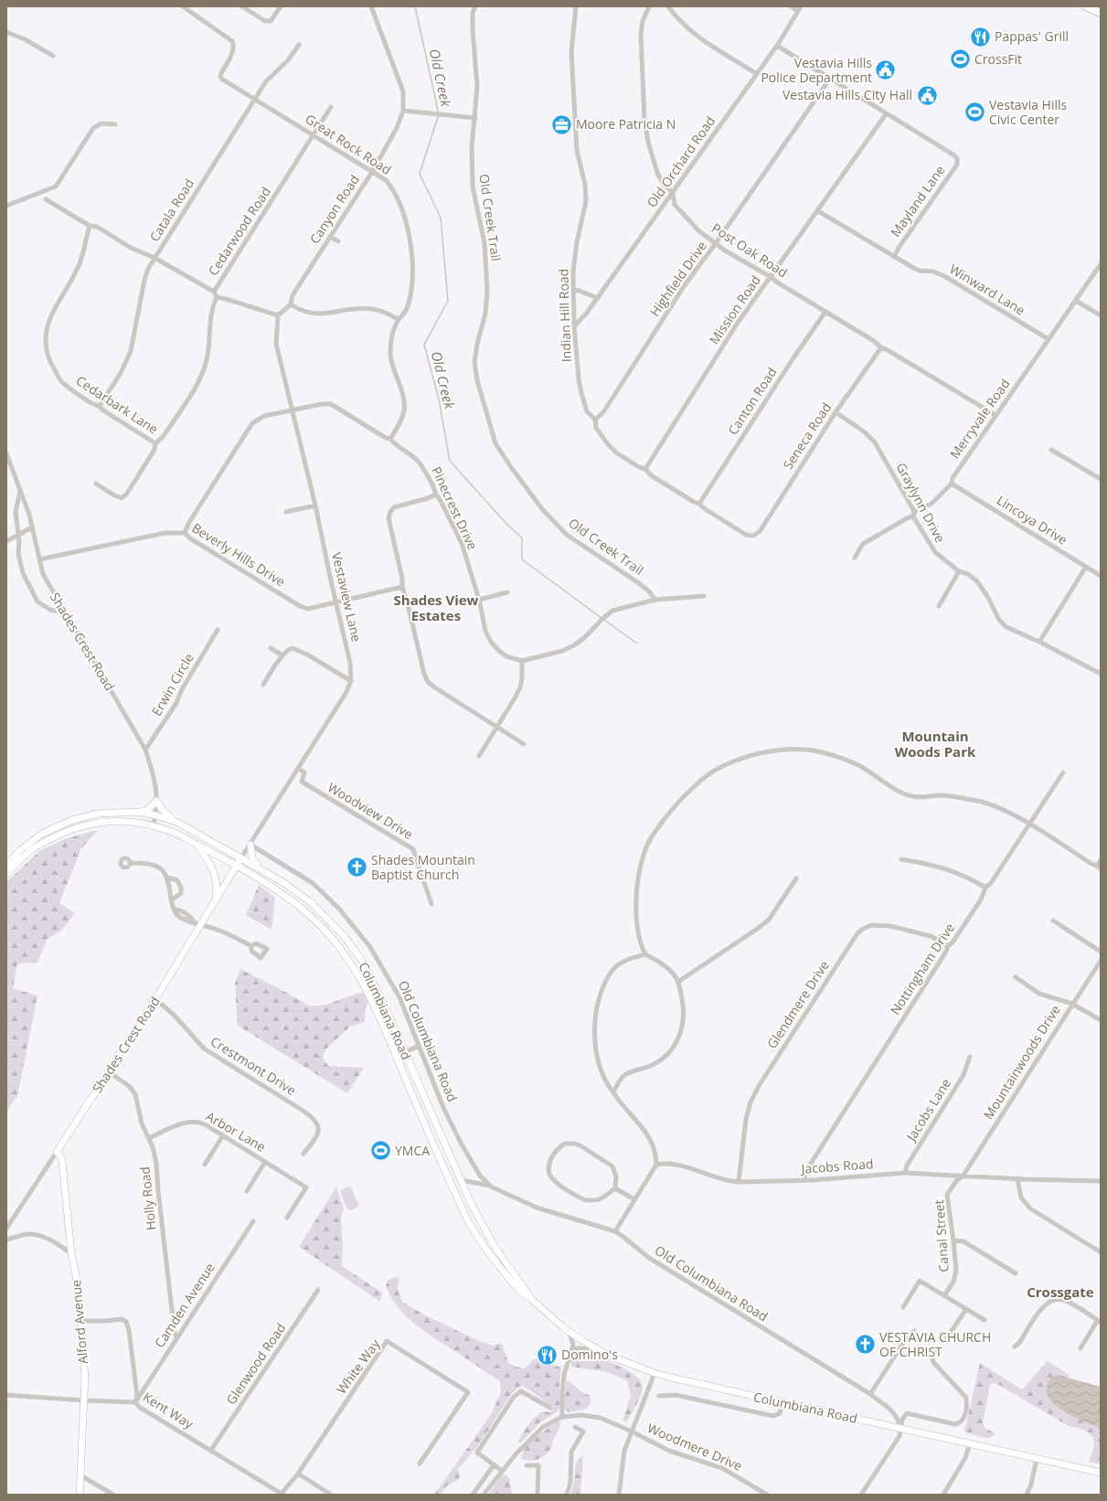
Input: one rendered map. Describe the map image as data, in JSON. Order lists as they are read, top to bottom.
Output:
{
  "streets": {
    "main road": ["Shades Crest Road", "Columbiana Road", "Alford Avenue"],
    "street": [
      "Great Rock Road",
      "Old Orchard Road",
      "Mayland Lane",
      "Canyon Road",
      "Catala Road",
      "Old Creek Trail",
      "Cedarwood Road",
      "Post Oak Road",
      "Highfield Drive",
      "Winward Lane",
      "Mission Road",
      "Indian Hill Road",
      "Canton Road",
      "Cedarbark Lane",
      "Merryvale Road",
      "Seneca Road",
      "Graylynn Drive",
      "Pinecrest Drive",
      "Lincoya Drive",
      "Beverly Hills Drive",
      "Vestaview Lane",
      "Erwin Circle",
      "Woodview Drive",
      "Nottingham Drive",
      "Glendmere Drive",
      "Old Columbiana Road",
      "Mountainwoods Drive",
      "Crestmont Drive",
      "Jacobs Lane",
      "Arbor Lane",
      "Jacobs Road",
      "Holly Road",
      "Canal Street",
      "Camden Avenue",
      "Glenwood Road",
      "White Way",
      "Kent Way",
      "Woodmere Drive"
    ]
  },
  "crossings": [
    ["Great Rock Road", "Canyon Road"],
    ["Great Rock Road", "Catala Road"],
    ["Great Rock Road", "Cedarwood Road"],
    ["Great Rock Road", "Pinecrest Drive"],
    ["Old Orchard Road", "Post Oak Road"],
    ["Old Orchard Road", "Indian Hill Road"],
    ["Mayland Lane", "Winward Lane"],
    ["Mayland Lane", "Mission Road"],
    ["Canyon Road", "Vestaview Lane"],
    ["Catala Road", "Cedarbark Lane"],
    ["Post Oak Road", "Highfield Drive"],
    ["Post Oak Road", "Mission Road"],
    ["Post Oak Road", "Canton Road"],
    ["Post Oak Road", "Merryvale Road"],
    ["Post Oak Road", "Seneca Road"],
    ["Highfield Drive", "Indian Hill Road"],
    ["Winward Lane", "Mission Road"],
    ["Winward Lane", "Merryvale Road"],
    ["Mission Road", "Indian Hill Road"],
    ["Indian Hill Road", "Canton Road"],
    ["Indian Hill Road", "Seneca Road"],
    ["Merryvale Road", "Graylynn Drive"],
    ["Merryvale Road", "Lincoya Drive"],
    ["Seneca Road", "Graylynn Drive"],
    ["Pinecrest Drive", "Beverly Hills Drive"],
    ["Pinecrest Drive", "Vestaview Lane"],
    ["Beverly Hills Drive", "Vestaview Lane"],
    ["Beverly Hills Drive", "Shades Crest Road"],
    ["Shades Crest Road", "Erwin Circle"],
    ["Shades Crest Road", "Columbiana Road"],
    ["Shades Crest Road", "Crestmont Drive"],
    ["Shades Crest Road", "Holly Road"],
    ["Shades Crest Road", "Alford Avenue"],
    ["Nottingham Drive", "Glendmere Drive"],
    ["Nottingham Drive", "Jacobs Road"],
    ["Glendmere Drive", "Jacobs Road"],
    ["Columbiana Road", "Old Columbiana Road"],
    ["Mountainwoods Drive", "Jacobs Road"],
    ["Mountainwoods Drive", "Canal Street"],
    ["Jacobs Lane", "Jacobs Road"],
    ["Arbor Lane", "Holly Road"],
    ["Jacobs Road", "Canal Street"],
    ["Holly Road", "Camden Avenue"],
    ["Camden Avenue", "Kent Way"],
    ["Alford Avenue", "Kent Way"],
    ["Glenwood Road", "Kent Way"],
    ["White Way", "Kent Way"]
  ],
  "districts": ["Shades View Estates", "Mountain Woods Park", "Crossgate"],
  "water": ["Old Creek"],
  "places": {
    "restaurant": ["Pappas' Grill", "Domino's"],
    "sports": ["CrossFit", "Vestavia Hills Civic Center", "YMCA"],
    "public building": ["Vestavia Hills Police Department", "Vestavia Hills City Hall"],
    "office": ["Moore Patricia N"],
    "church": ["Shades Mountain Baptist Church", "VESTAVIA CHURCH OF CHRIST"]
  }
}
